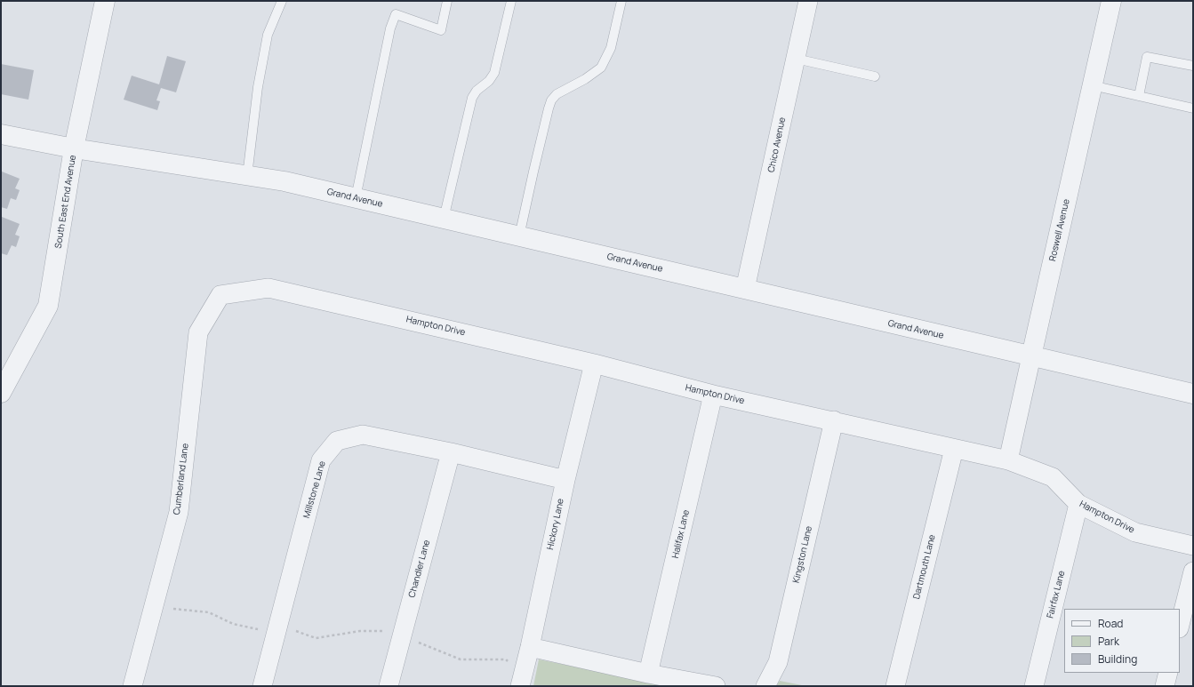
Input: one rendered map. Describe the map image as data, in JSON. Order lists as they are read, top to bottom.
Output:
{
  "streets": {
    "street": [
      "Chico Avenue",
      "Grand Avenue",
      "South East End Avenue",
      "Roswell Avenue",
      "Hampton Drive",
      "Cumberland Lane",
      "Millstone Lane",
      "Hickory Lane",
      "Halifax Lane",
      "Kingston Lane",
      "Dartmouth Lane",
      "Chandler Lane",
      "Fairfax Lane"
    ]
  },
  "crossings": [
    ["Chico Avenue", "Grand Avenue"],
    ["Grand Avenue", "South East End Avenue"],
    ["Grand Avenue", "Roswell Avenue"],
    ["Roswell Avenue", "Hampton Drive"],
    ["Hampton Drive", "Cumberland Lane"],
    ["Hampton Drive", "Hickory Lane"],
    ["Hampton Drive", "Halifax Lane"],
    ["Hampton Drive", "Kingston Lane"],
    ["Hampton Drive", "Dartmouth Lane"],
    ["Hampton Drive", "Fairfax Lane"],
    ["Millstone Lane", "Hickory Lane"],
    ["Millstone Lane", "Chandler Lane"]
  ],
  "legend": ["Road", "Park", "Building"]
}
